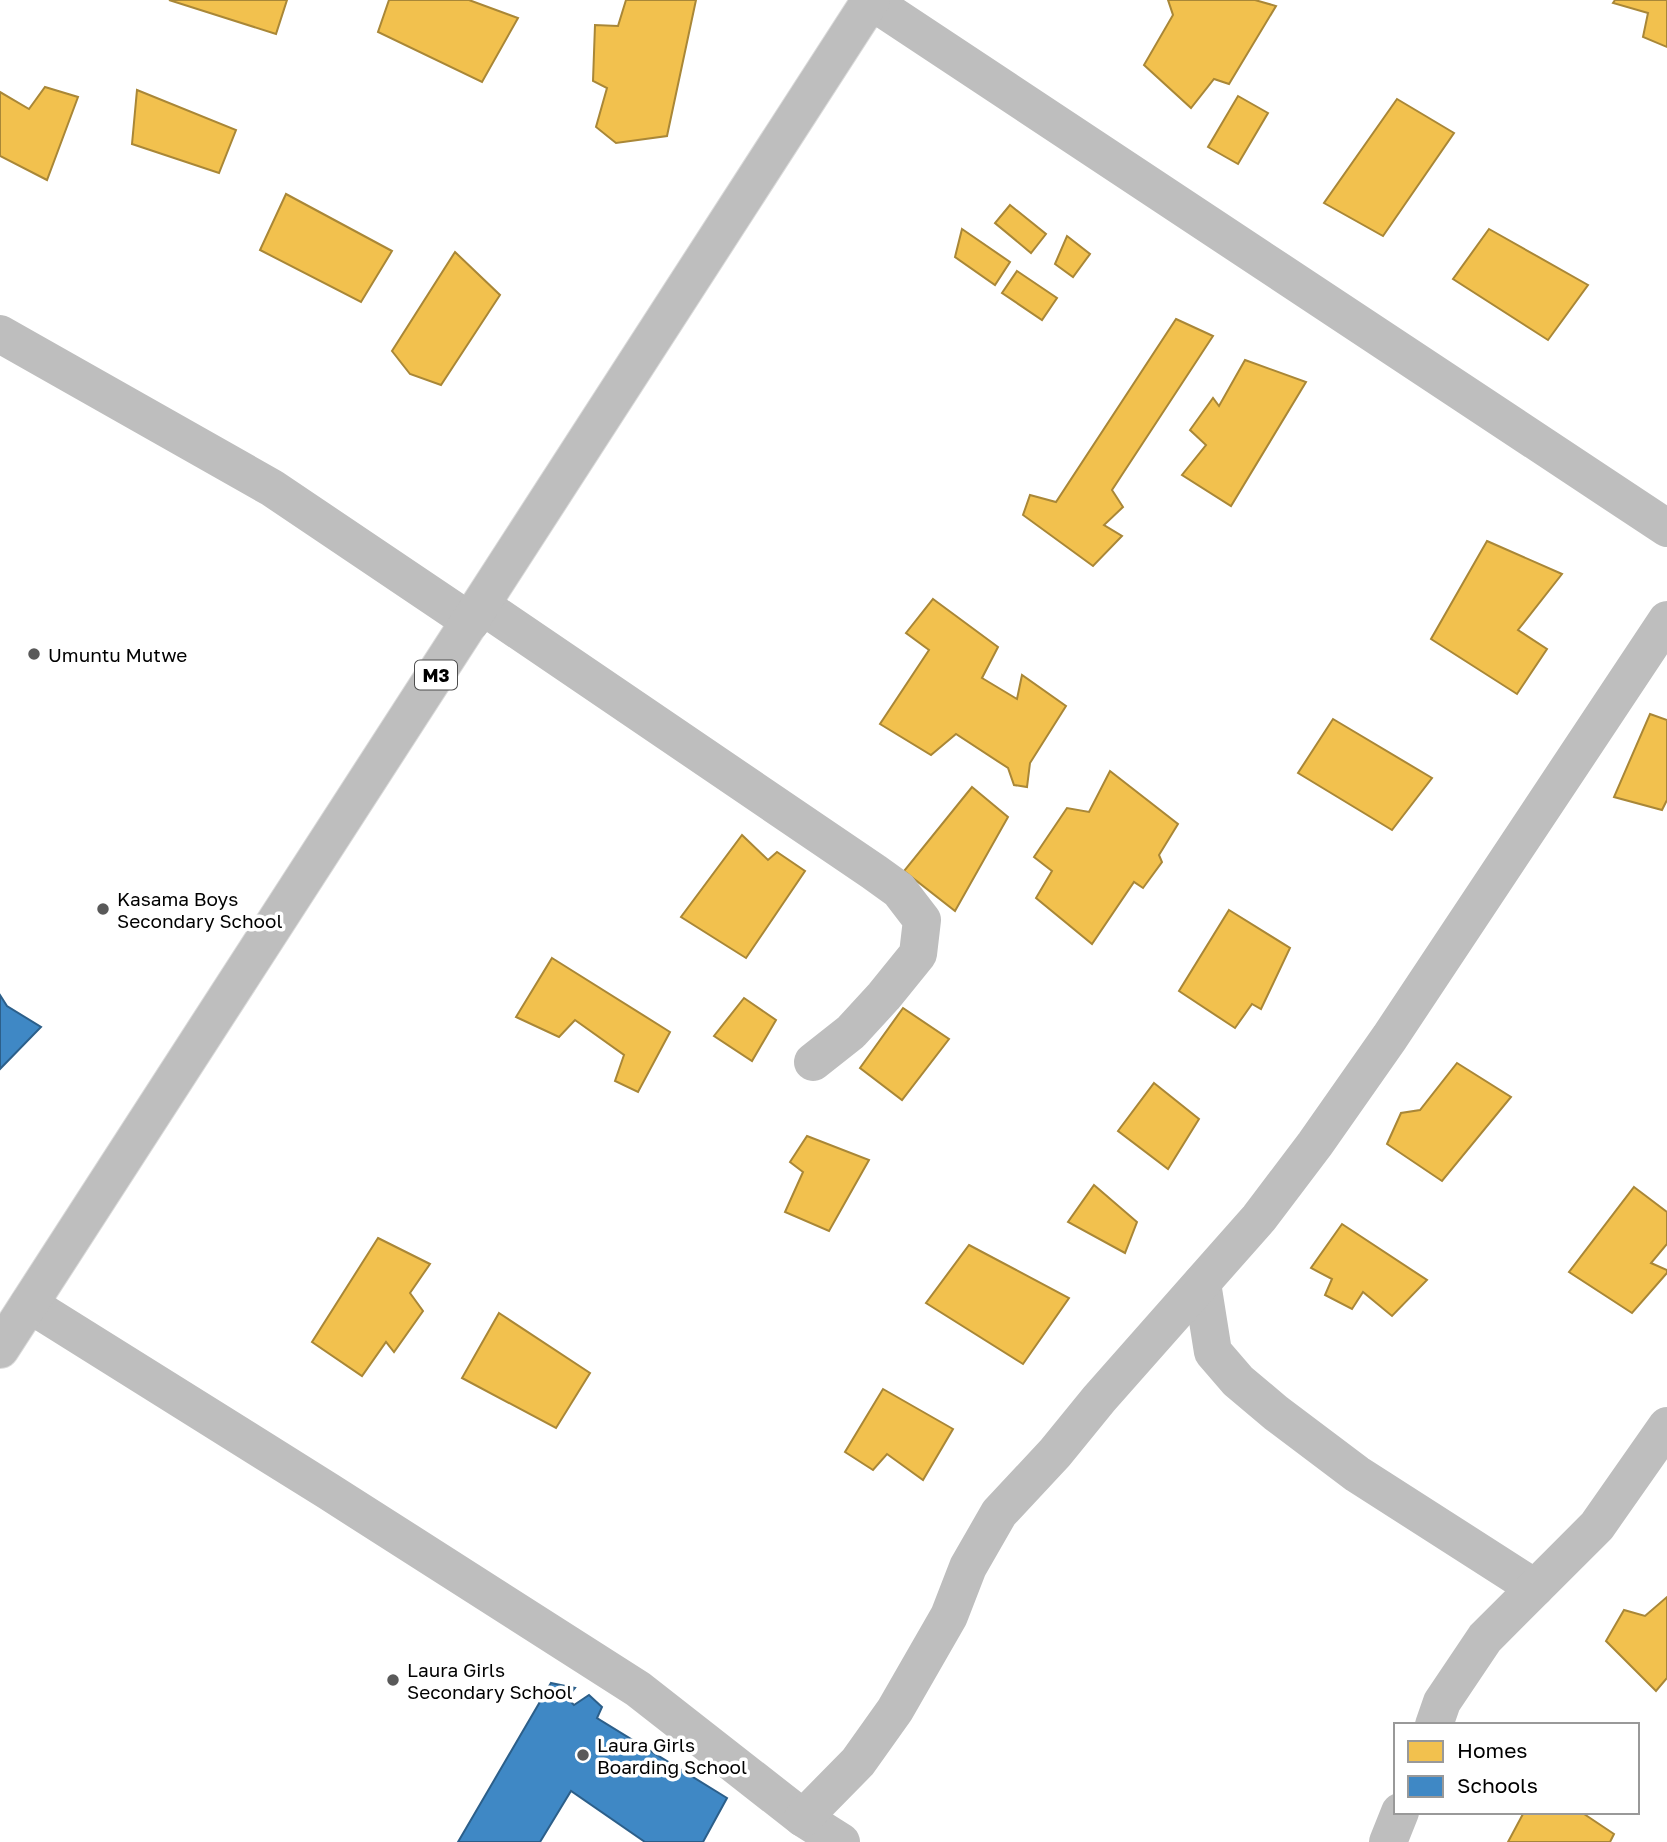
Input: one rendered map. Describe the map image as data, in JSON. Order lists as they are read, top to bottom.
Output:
{
  "streets": {
    "street": ["M3"]
  },
  "places": [
    "Umuntu Mutwe",
    "Kasama Boys Secondary School",
    "Laura Girls Secondary School",
    "Laura Girls Boarding School"
  ],
  "legend": ["Homes", "Schools"]
}
